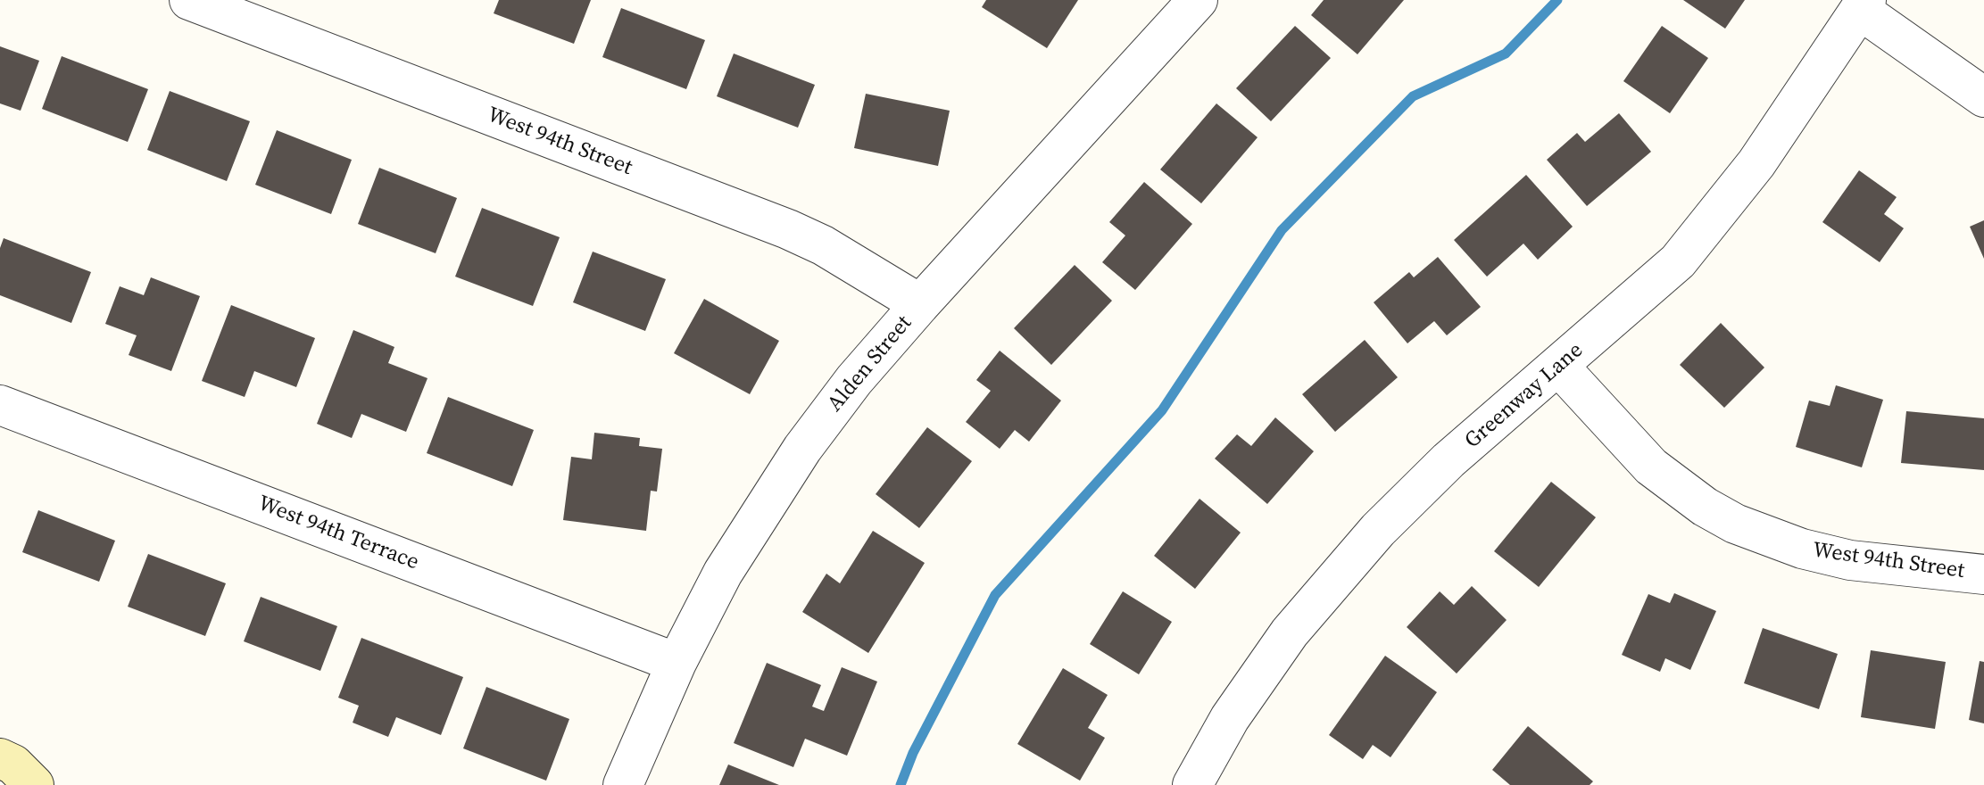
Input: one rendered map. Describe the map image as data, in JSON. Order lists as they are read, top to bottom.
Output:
{
  "streets": {
    "street": [
      "West 94th Street",
      "Alden Street",
      "Greenway Lane",
      "West 94th Terrace"
    ]
  },
  "crossings": [
    ["West 94th Street", "Alden Street"],
    ["West 94th Street", "Greenway Lane"],
    ["Alden Street", "West 94th Terrace"]
  ]
}
